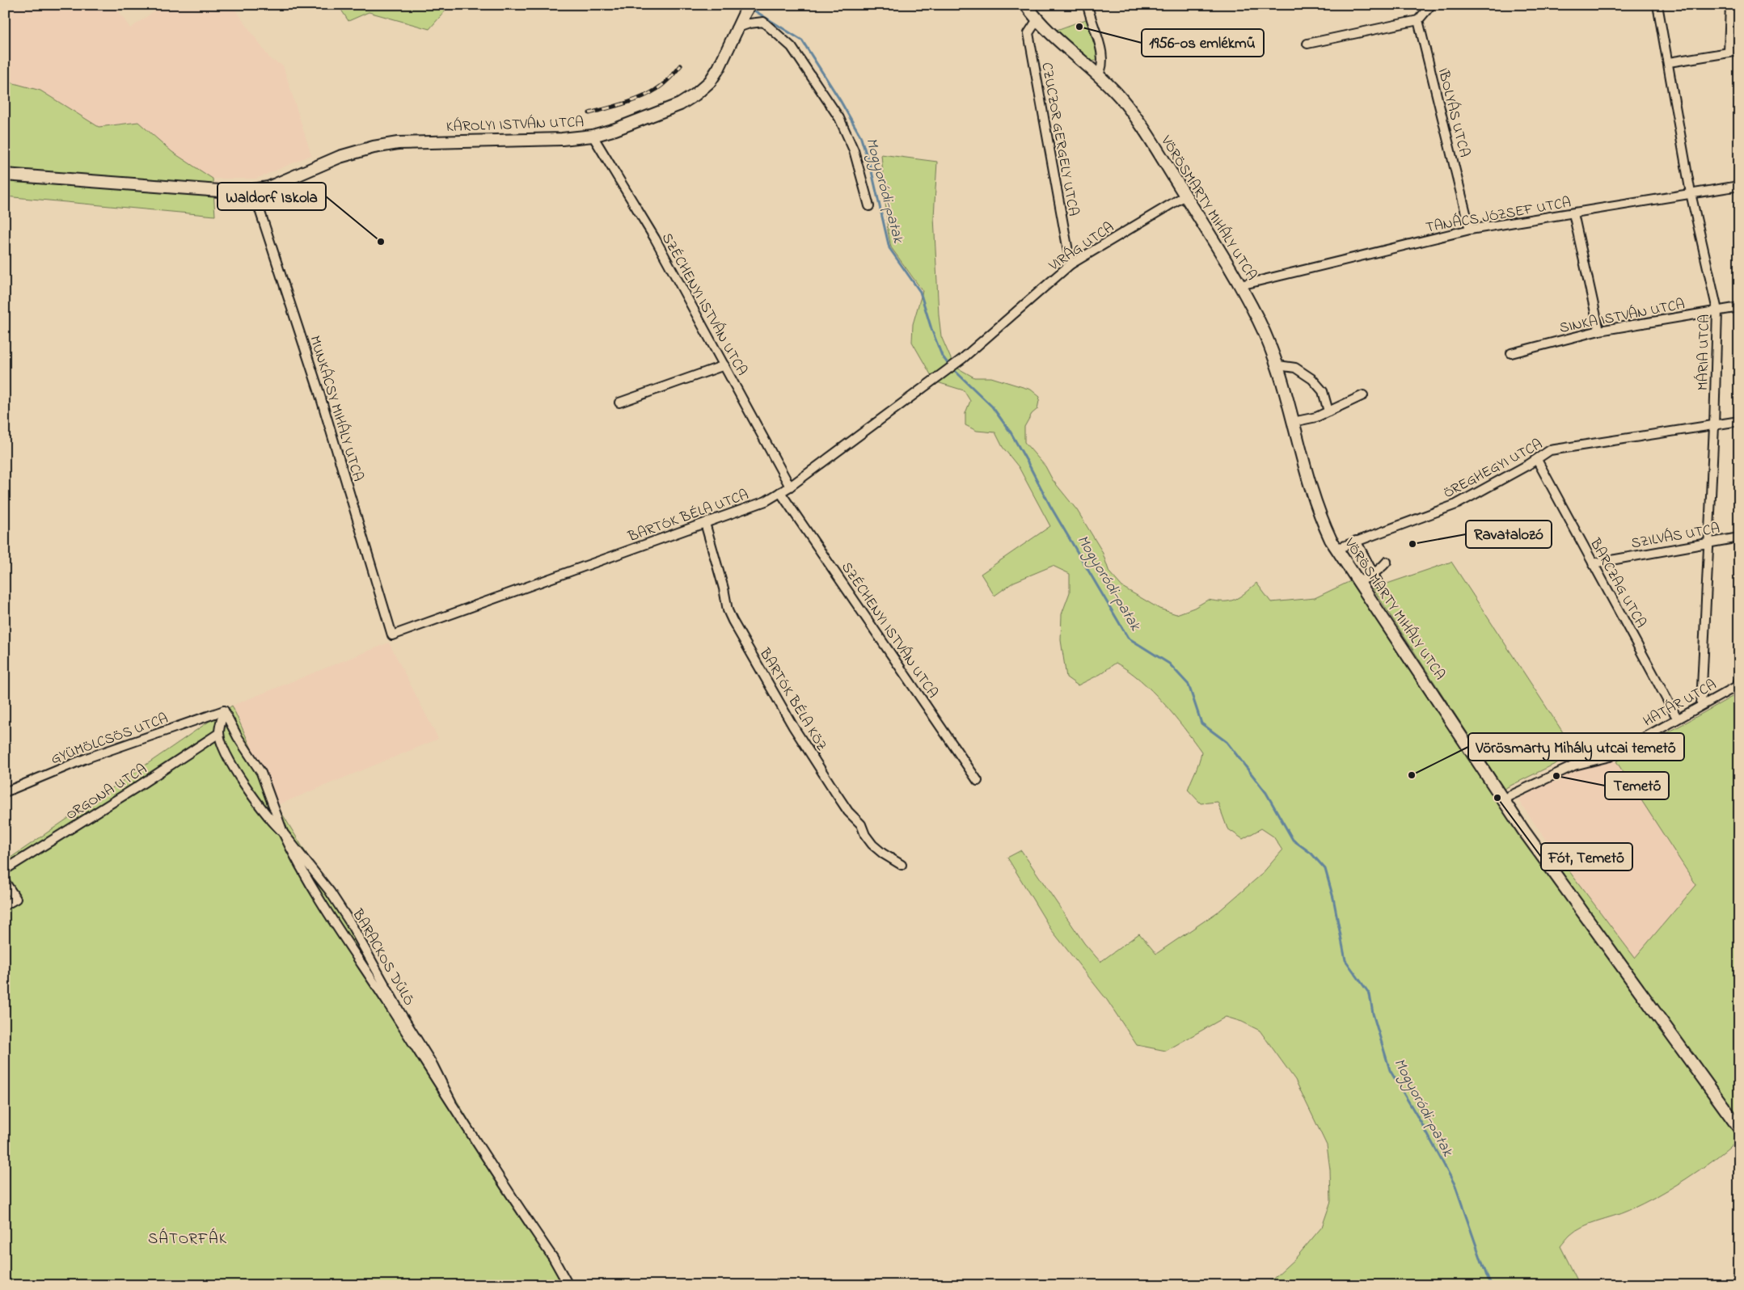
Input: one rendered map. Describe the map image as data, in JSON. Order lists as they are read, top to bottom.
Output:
{
  "streets": {
    "main road": ["KÁROLYI ISTVÁN UTCA", "VÖRÖSMARTY MIHÁLY UTCA"],
    "street": [
      "IBOLYÁS UTCA",
      "CZUCZOR GERGELY UTCA",
      "TANÁCS JÓZSEF UTCA",
      "VIRÁG UTCA",
      "SZÉCHENYI ISTVÁN UTCA",
      "SINKA ISTVÁN UTCA",
      "MÁRIA UTCA",
      "MUNKÁCSY MIHÁLY UTCA",
      "ÖREGHEGYI UTCA",
      "BARTÓK BÉLA UTCA",
      "SZILVÁS UTCA",
      "BARCZAG UTCA",
      "BARTÓK BÉLA KÖZ",
      "HATÁR UTCA",
      "GYÜMÖLCSÖS UTCA",
      "ORGONA UTCA",
      "BARACKOS DŰLŐ"
    ]
  },
  "crossings": [
    ["IBOLYÁS UTCA", "TANÁCS JÓZSEF UTCA"],
    ["KÁROLYI ISTVÁN UTCA", "SZÉCHENYI ISTVÁN UTCA"],
    ["KÁROLYI ISTVÁN UTCA", "MUNKÁCSY MIHÁLY UTCA"],
    ["CZUCZOR GERGELY UTCA", "VÖRÖSMARTY MIHÁLY UTCA"],
    ["CZUCZOR GERGELY UTCA", "VIRÁG UTCA"],
    ["VÖRÖSMARTY MIHÁLY UTCA", "TANÁCS JÓZSEF UTCA"],
    ["VÖRÖSMARTY MIHÁLY UTCA", "VIRÁG UTCA"],
    ["VÖRÖSMARTY MIHÁLY UTCA", "ÖREGHEGYI UTCA"],
    ["VÖRÖSMARTY MIHÁLY UTCA", "HATÁR UTCA"],
    ["TANÁCS JÓZSEF UTCA", "MÁRIA UTCA"],
    ["VIRÁG UTCA", "BARTÓK BÉLA UTCA"],
    ["SZÉCHENYI ISTVÁN UTCA", "BARTÓK BÉLA UTCA"],
    ["SINKA ISTVÁN UTCA", "MÁRIA UTCA"],
    ["MÁRIA UTCA", "ÖREGHEGYI UTCA"],
    ["MÁRIA UTCA", "SZILVÁS UTCA"],
    ["MÁRIA UTCA", "HATÁR UTCA"],
    ["MUNKÁCSY MIHÁLY UTCA", "BARTÓK BÉLA UTCA"],
    ["ÖREGHEGYI UTCA", "BARCZAG UTCA"],
    ["BARTÓK BÉLA UTCA", "BARTÓK BÉLA KÖZ"],
    ["SZILVÁS UTCA", "BARCZAG UTCA"],
    ["BARCZAG UTCA", "HATÁR UTCA"],
    ["GYÜMÖLCSÖS UTCA", "BARACKOS DŰLŐ"],
    ["ORGONA UTCA", "BARACKOS DŰLŐ"]
  ],
  "districts": ["SÁTORFÁK"],
  "water": ["Mogyoródi-patak"],
  "places": [
    "1956-os emlékmű",
    "Waldorf Iskola",
    "Ravatalozó",
    "Vörösmarty Mihály utcai temető",
    "Temető",
    "Fót, Temető"
  ]
}
